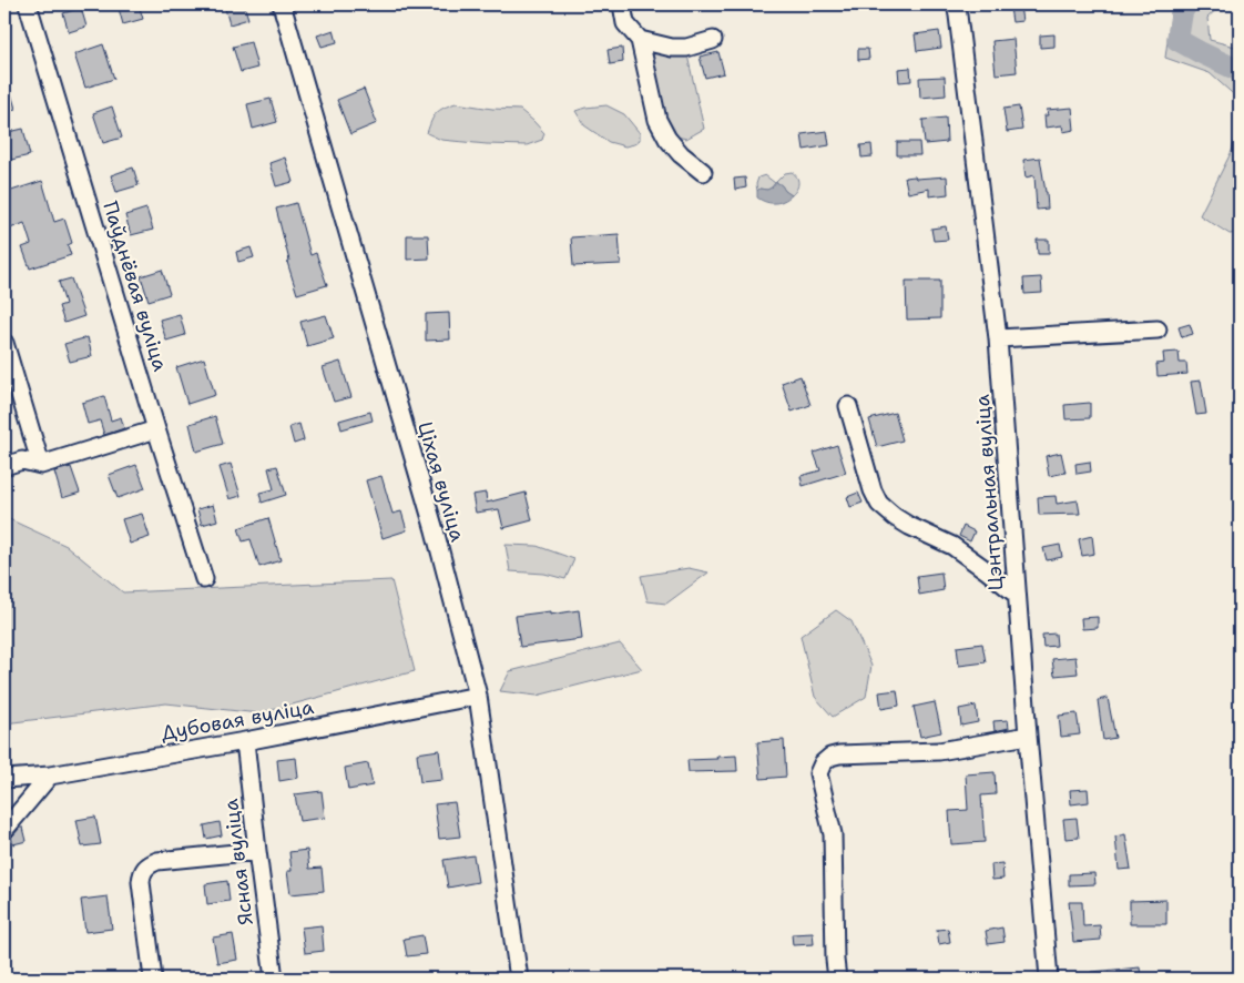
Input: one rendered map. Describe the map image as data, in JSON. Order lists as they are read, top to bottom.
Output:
{
  "streets": {
    "street": [
      "Паўднёвая вуліца",
      "Ціхая вуліца",
      "Цэнтральная вуліца",
      "Дубовая вуліца",
      "Ясная вуліца"
    ]
  },
  "crossings": [
    ["Ціхая вуліца", "Дубовая вуліца"],
    ["Дубовая вуліца", "Ясная вуліца"]
  ]
}
